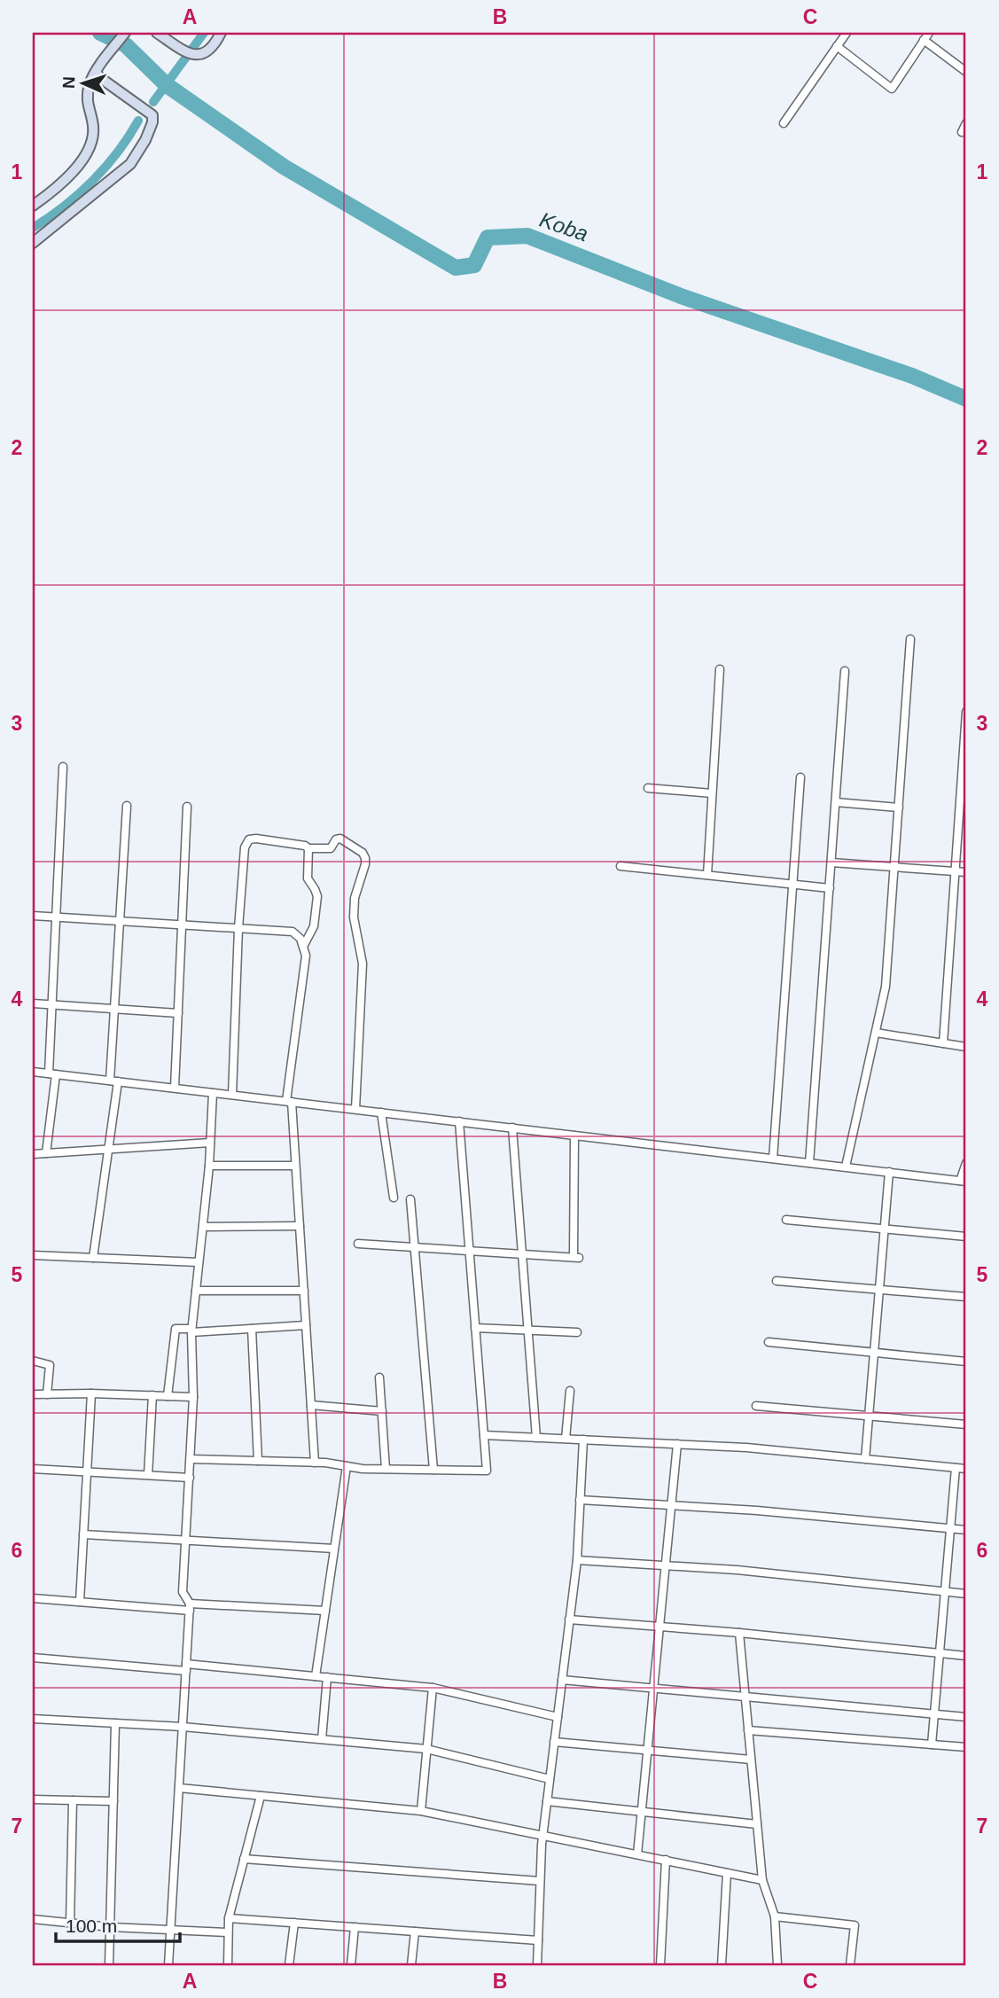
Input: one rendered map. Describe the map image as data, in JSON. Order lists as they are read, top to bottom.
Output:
{
  "water": ["Koba"],
  "scale_bar": "100 m",
  "north": "left",
  "grid": {
    "columns": ["A", "B", "C"],
    "rows": [
      "1",
      "2",
      "3",
      "4",
      "5",
      "6",
      "7"
    ]
  }
}
